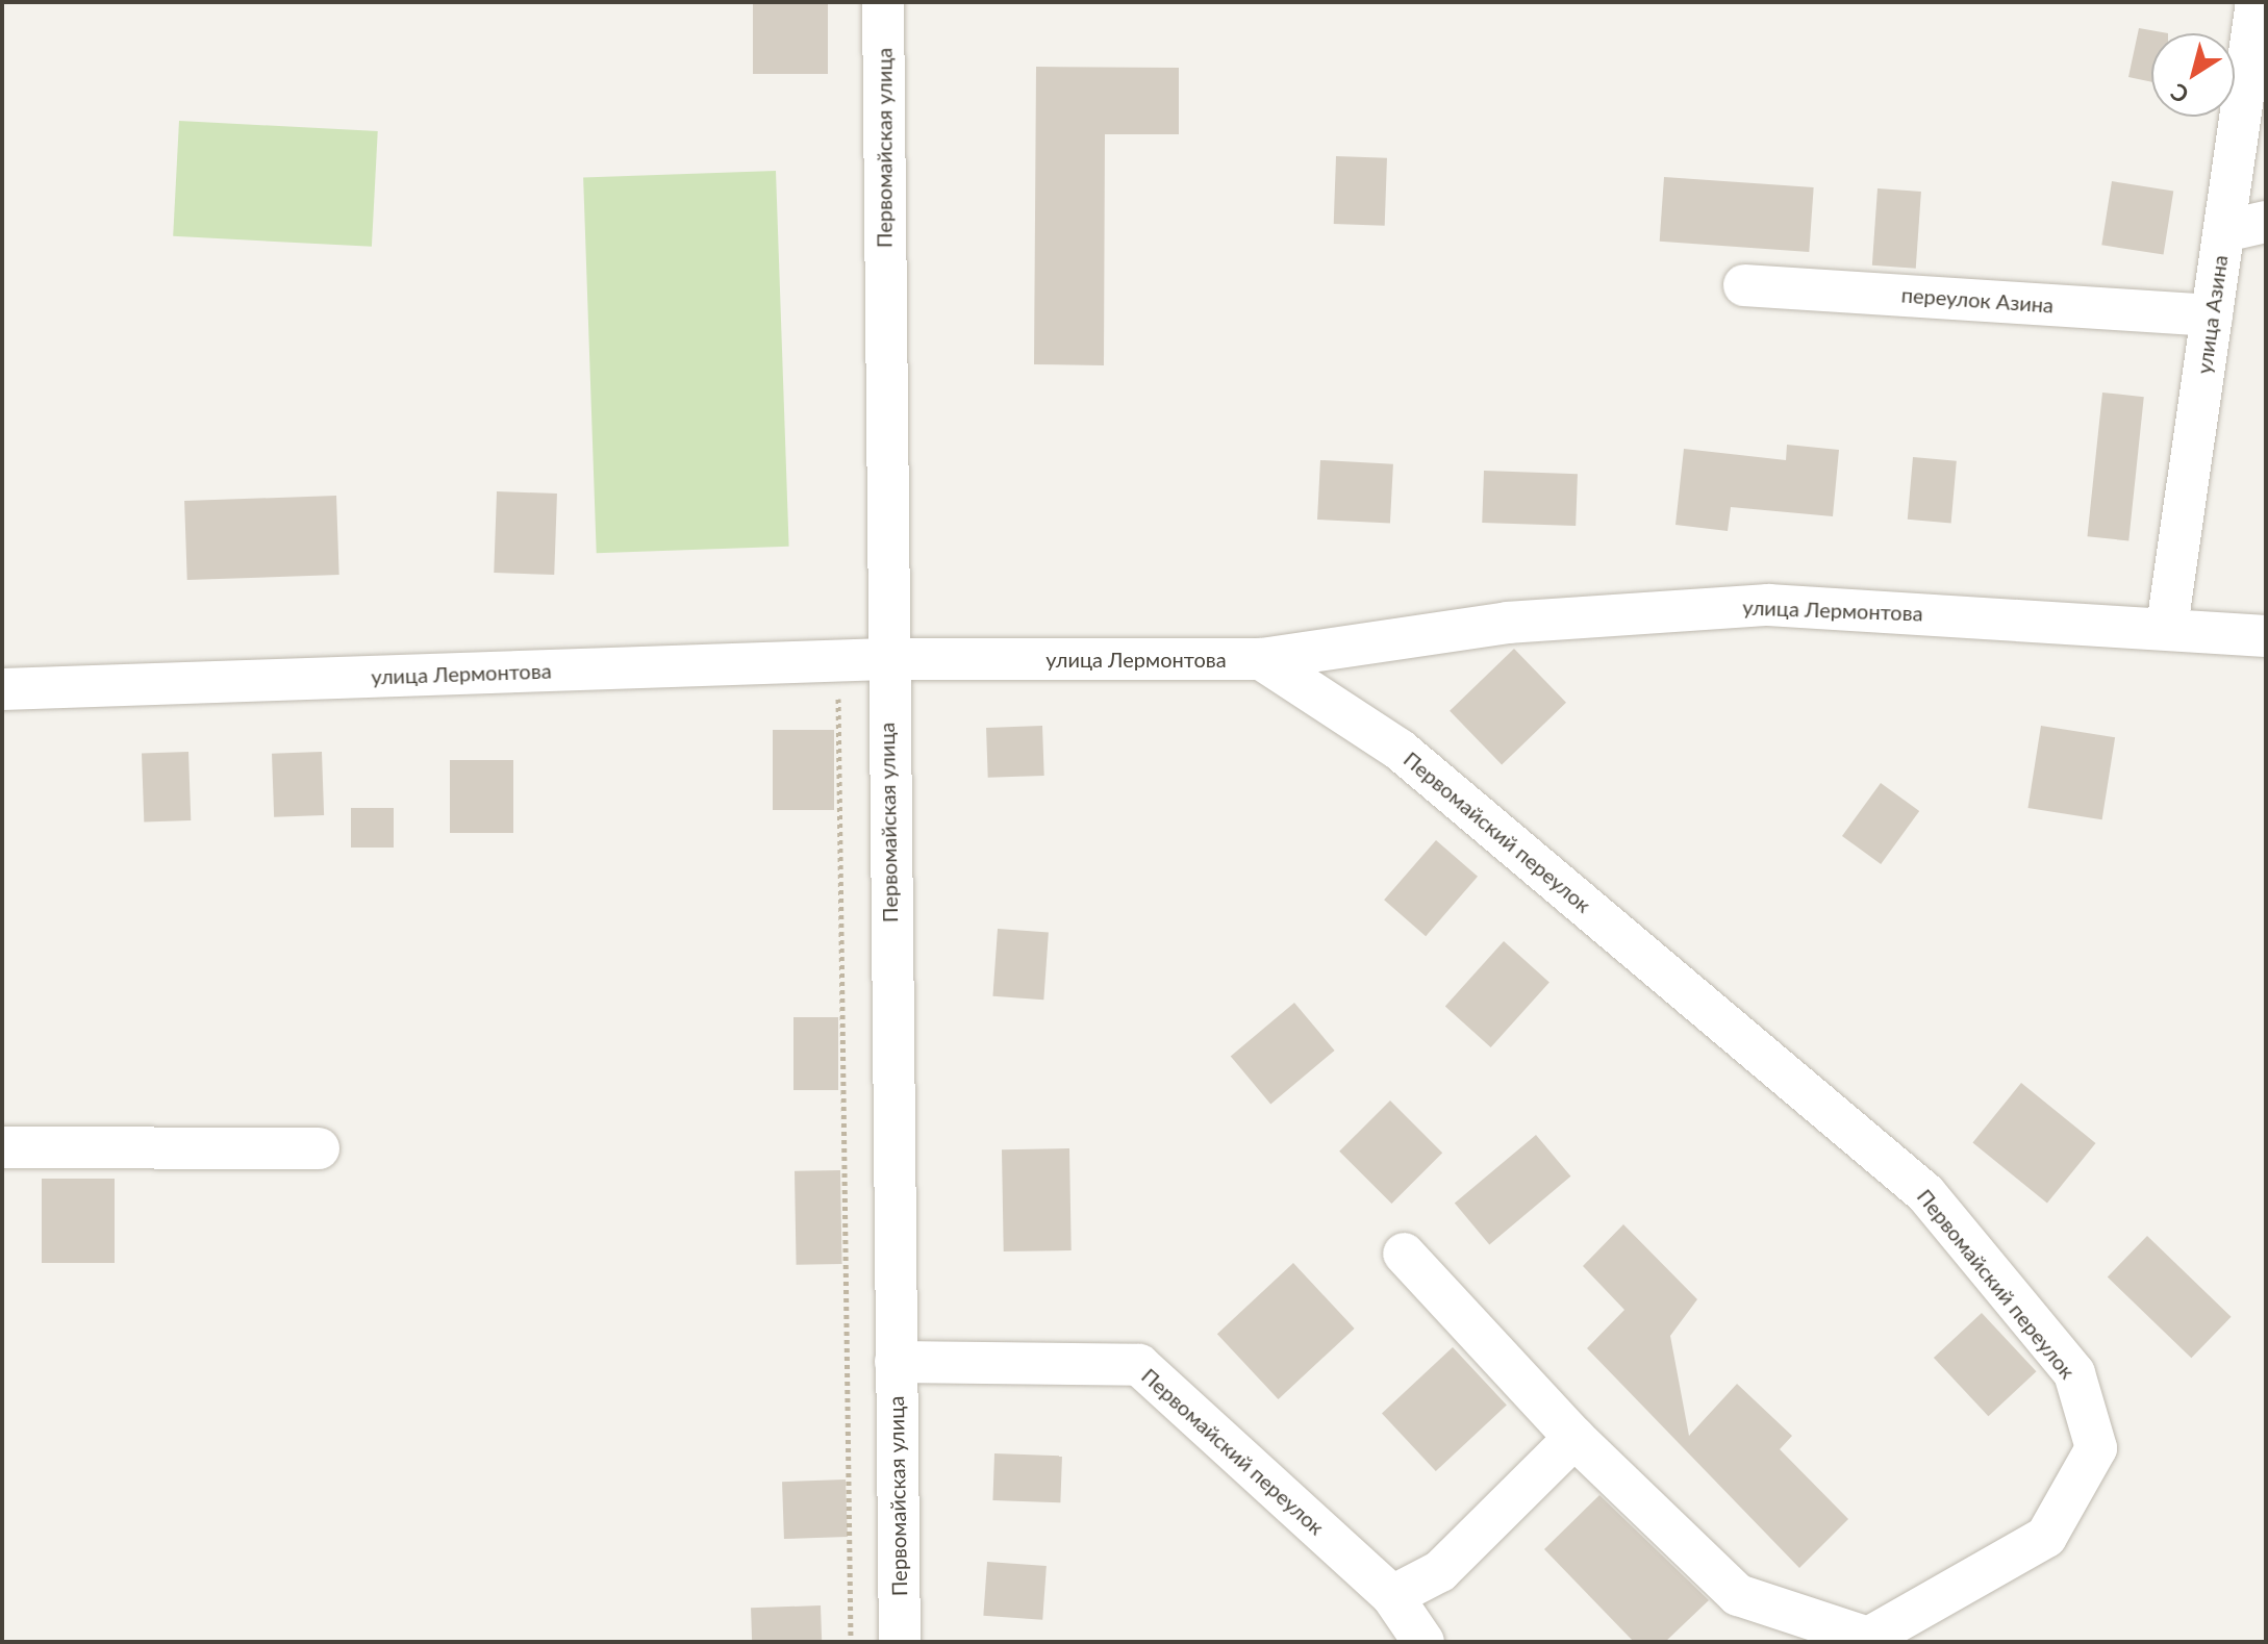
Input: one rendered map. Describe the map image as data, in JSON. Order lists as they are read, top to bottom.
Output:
{
  "streets": {
    "street": [
      "Первомайская улица",
      "переулок Азина",
      "улица Азина",
      "улица Лермонтова",
      "Первомайский переулок"
    ]
  },
  "crossings": [
    ["Первомайская улица", "улица Лермонтова"],
    ["Первомайская улица", "Первомайский переулок"],
    ["переулок Азина", "улица Азина"],
    ["улица Азина", "улица Лермонтова"],
    ["улица Лермонтова", "Первомайский переулок"]
  ],
  "north": "bottom left"
}
